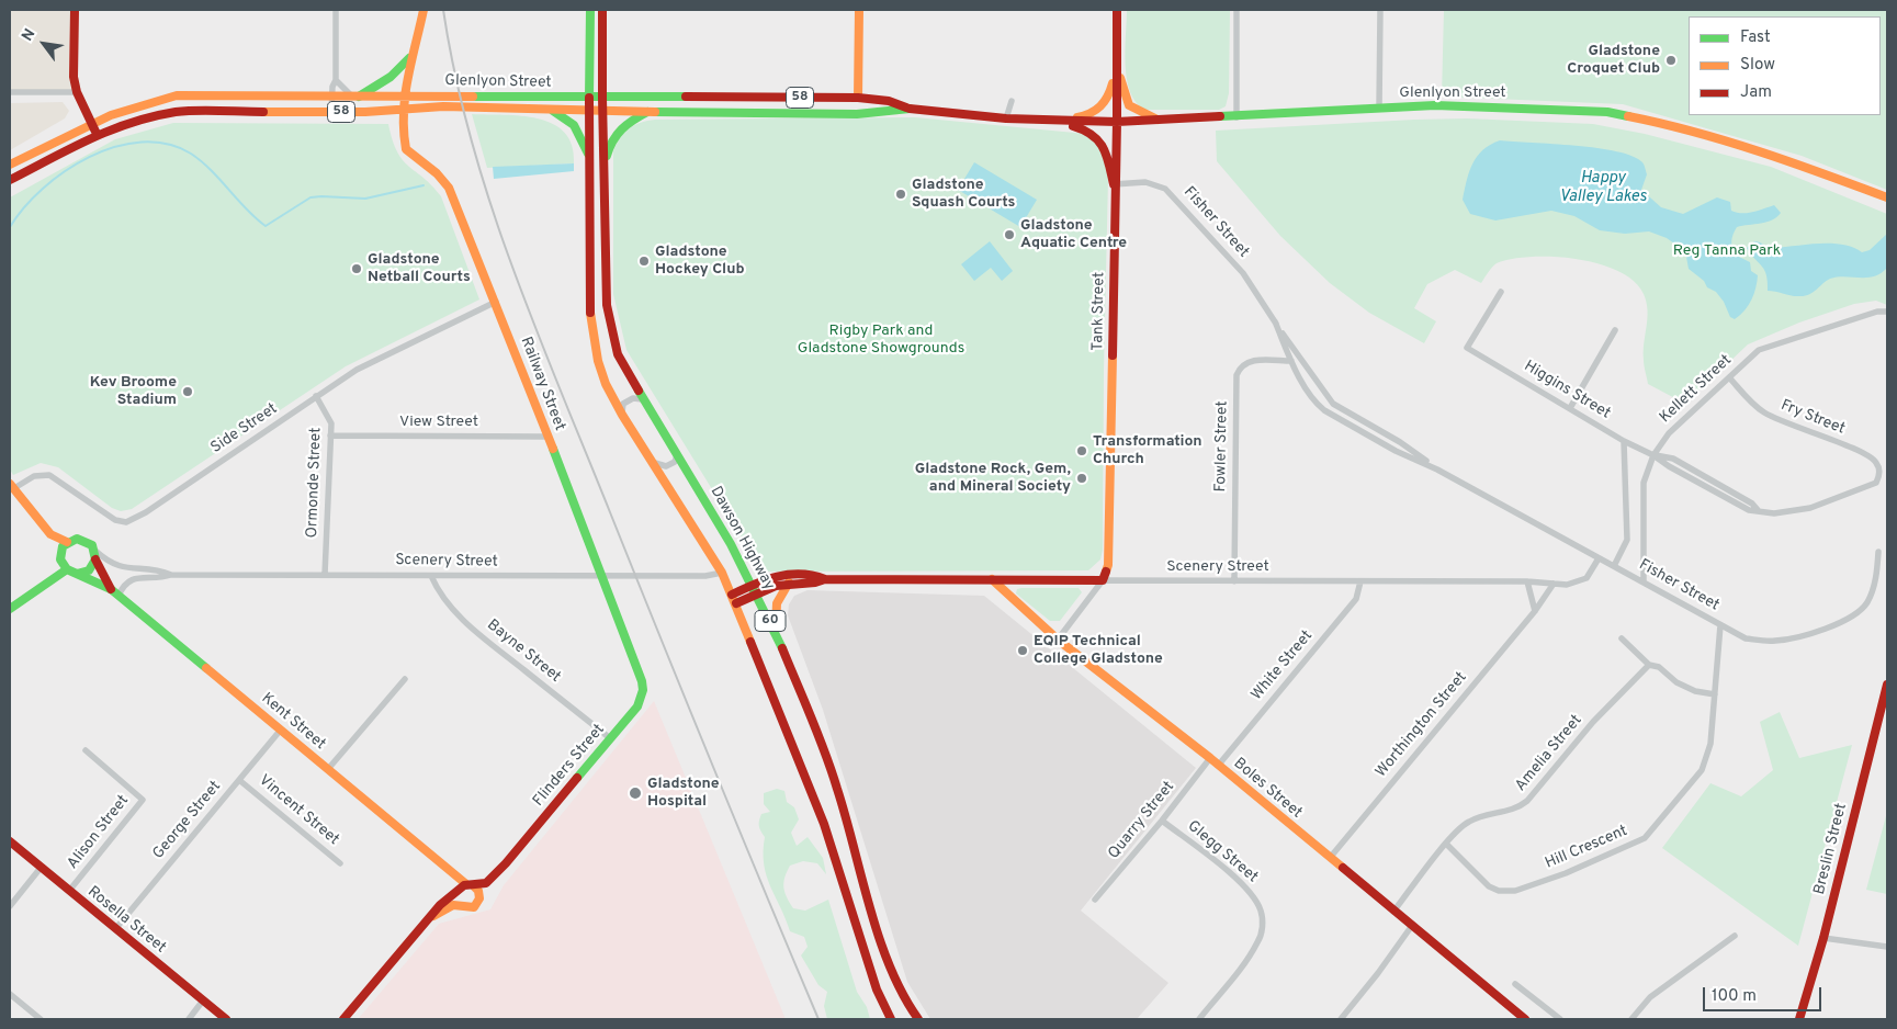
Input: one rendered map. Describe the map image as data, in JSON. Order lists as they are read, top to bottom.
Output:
{
  "streets": {
    "main road": [
      "Glenlyon Street",
      "58",
      "Tank Street",
      "Railway Street",
      "Dawson Highway",
      "Scenery Street",
      "60",
      "Kent Street",
      "Flinders Street",
      "Boles Street",
      "Breslin Street",
      "Rosella Street"
    ],
    "street": [
      "Fisher Street",
      "Kellett Street",
      "Higgins Street",
      "Fry Street",
      "View Street",
      "Side Street",
      "Fowler Street",
      "Ormonde Street",
      "Bayne Street",
      "White Street",
      "Worthington Street",
      "Amelia Street",
      "Vincent Street",
      "George Street",
      "Quarry Street",
      "Alison Street",
      "Hill Crescent",
      "Glegg Street"
    ]
  },
  "crossings": [
    ["Glenlyon Street", "58"],
    ["Glenlyon Street", "Tank Street"],
    ["Glenlyon Street", "Railway Street"],
    ["Glenlyon Street", "Dawson Highway"],
    ["Glenlyon Street", "60"],
    ["Fisher Street", "Tank Street"],
    ["Fisher Street", "Kellett Street"],
    ["Fisher Street", "Fowler Street"],
    ["Fisher Street", "Scenery Street"],
    ["Fisher Street", "Hill Crescent"],
    ["Tank Street", "Scenery Street"],
    ["Railway Street", "View Street"],
    ["Railway Street", "Side Street"],
    ["Railway Street", "Scenery Street"],
    ["Railway Street", "Flinders Street"],
    ["Kellett Street", "Higgins Street"],
    ["Kellett Street", "Fry Street"],
    ["Higgins Street", "Fry Street"],
    ["View Street", "Ormonde Street"],
    ["Side Street", "Ormonde Street"],
    ["Fowler Street", "Scenery Street"],
    ["Ormonde Street", "Scenery Street"],
    ["Dawson Highway", "Scenery Street"],
    ["Dawson Highway", "60"],
    ["Scenery Street", "60"],
    ["Scenery Street", "Bayne Street"],
    ["Scenery Street", "White Street"],
    ["Scenery Street", "Kent Street"],
    ["Scenery Street", "Worthington Street"],
    ["Scenery Street", "Boles Street"],
    ["Bayne Street", "Flinders Street"],
    ["White Street", "Boles Street"],
    ["Kent Street", "Flinders Street"],
    ["Kent Street", "George Street"],
    ["Worthington Street", "Boles Street"],
    ["Amelia Street", "Boles Street"],
    ["Amelia Street", "Hill Crescent"],
    ["Boles Street", "Quarry Street"],
    ["Vincent Street", "George Street"],
    ["George Street", "Rosella Street"],
    ["Quarry Street", "Glegg Street"],
    ["Alison Street", "Rosella Street"]
  ],
  "water": ["Happy Valley Lakes"],
  "parks": ["Reg Tanna Park", "Rigby Park and Gladstone Showgrounds"],
  "places": [
    "Gladstone Croquet Club",
    "Gladstone Squash Courts",
    "Gladstone Aquatic Centre",
    "Gladstone Hockey Club",
    "Gladstone Netball Courts",
    "Kev Broome Stadium",
    "Transformation Church",
    "Gladstone Rock, Gem, and Mineral Society",
    "EQIP Technical College Gladstone",
    "Gladstone Hospital"
  ],
  "legend": ["Fast", "Slow", "Jam"],
  "scale_bar": "100 m",
  "north": "top left"
}
